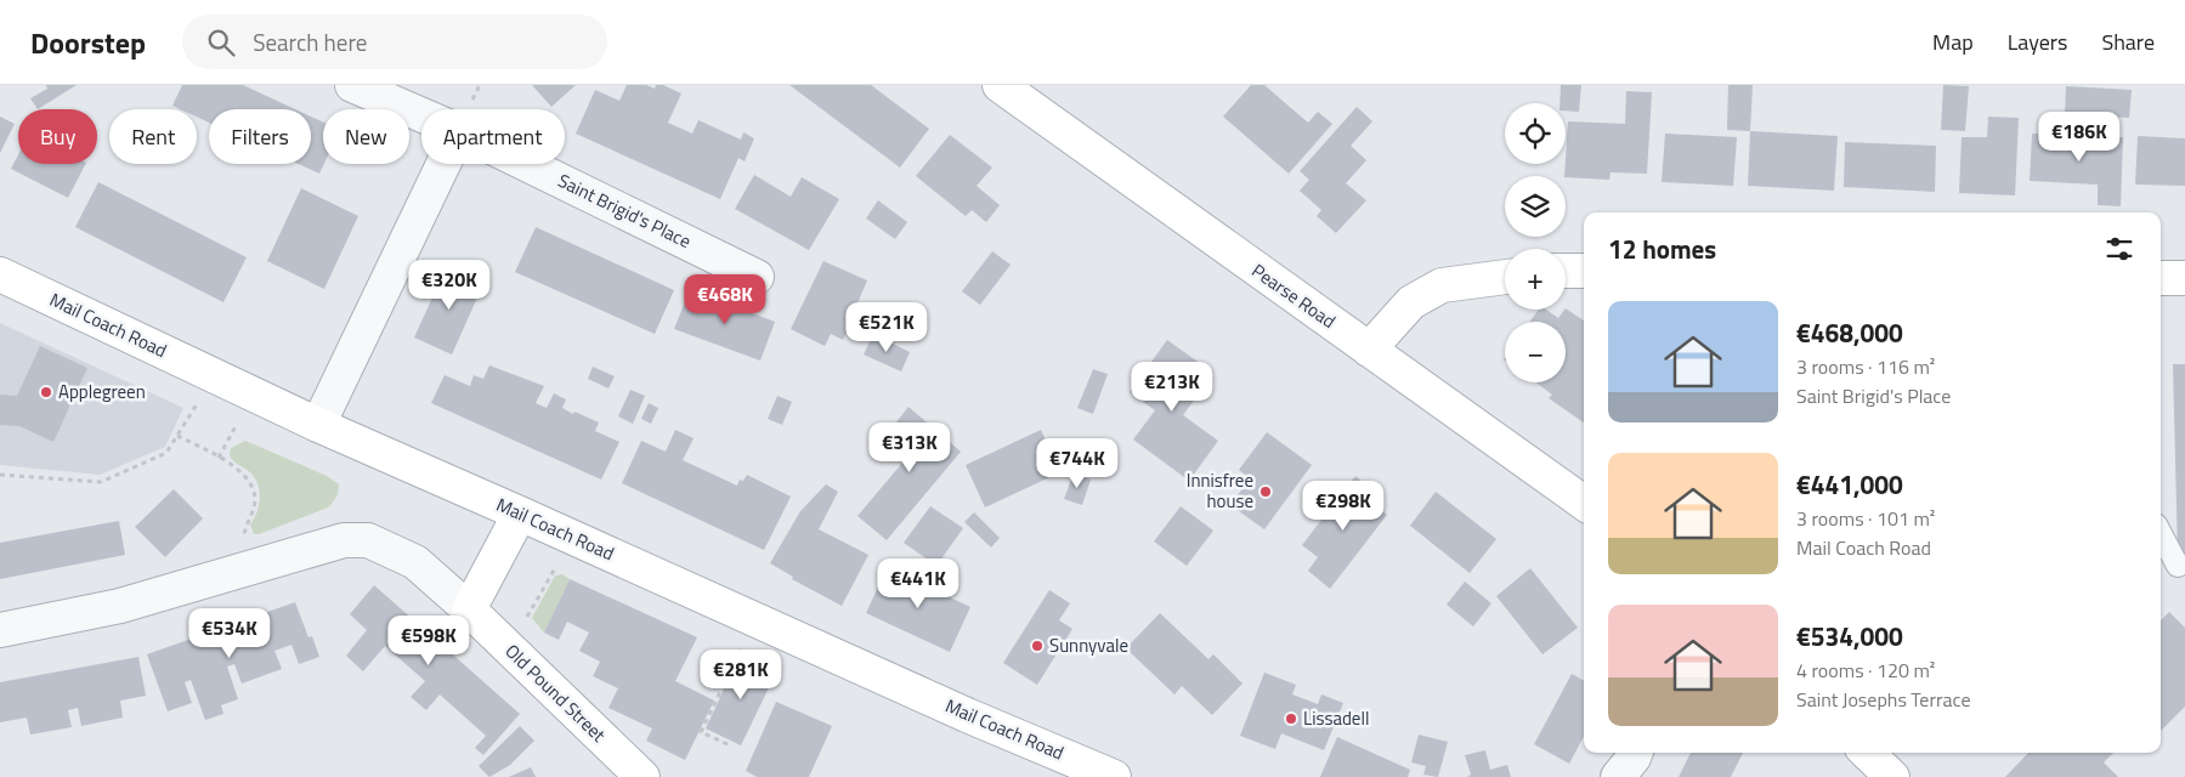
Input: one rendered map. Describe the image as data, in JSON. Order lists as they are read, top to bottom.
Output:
{
  "streets": {
    "main road": ["Pearse Road", "Mail Coach Road", "Old Pound Street"],
    "street": ["Saint Brigid's Place"]
  },
  "places": [
    "Applegreen",
    "Innisfree house",
    "Sunnyvale",
    "Lissadell"
  ],
  "page": {
    "header": "Doorstep",
    "search": "Search here",
    "nav": ["Map", "Layers", "Share"],
    "map_buttons": ["+", "−"],
    "chip": [
      "Buy",
      "Rent",
      "Filters",
      "New",
      "Apartment"
    ],
    "price": [
      "€186K",
      "€320K",
      "€468K",
      "€521K",
      "€213K",
      "€313K",
      "€744K",
      "€298K",
      "€441K",
      "€534K",
      "€598K",
      "€281K"
    ],
    "heading": "12 homes",
    "list": [
      {
        "name": "€468,000",
        "note": "3 rooms · 116 m² · Saint Brigid's Place"
      },
      {
        "name": "€441,000",
        "note": "3 rooms · 101 m² · Mail Coach Road"
      },
      {
        "name": "€534,000",
        "note": "4 rooms · 120 m² · Saint Josephs Terrace"
      }
    ]
  }
}
